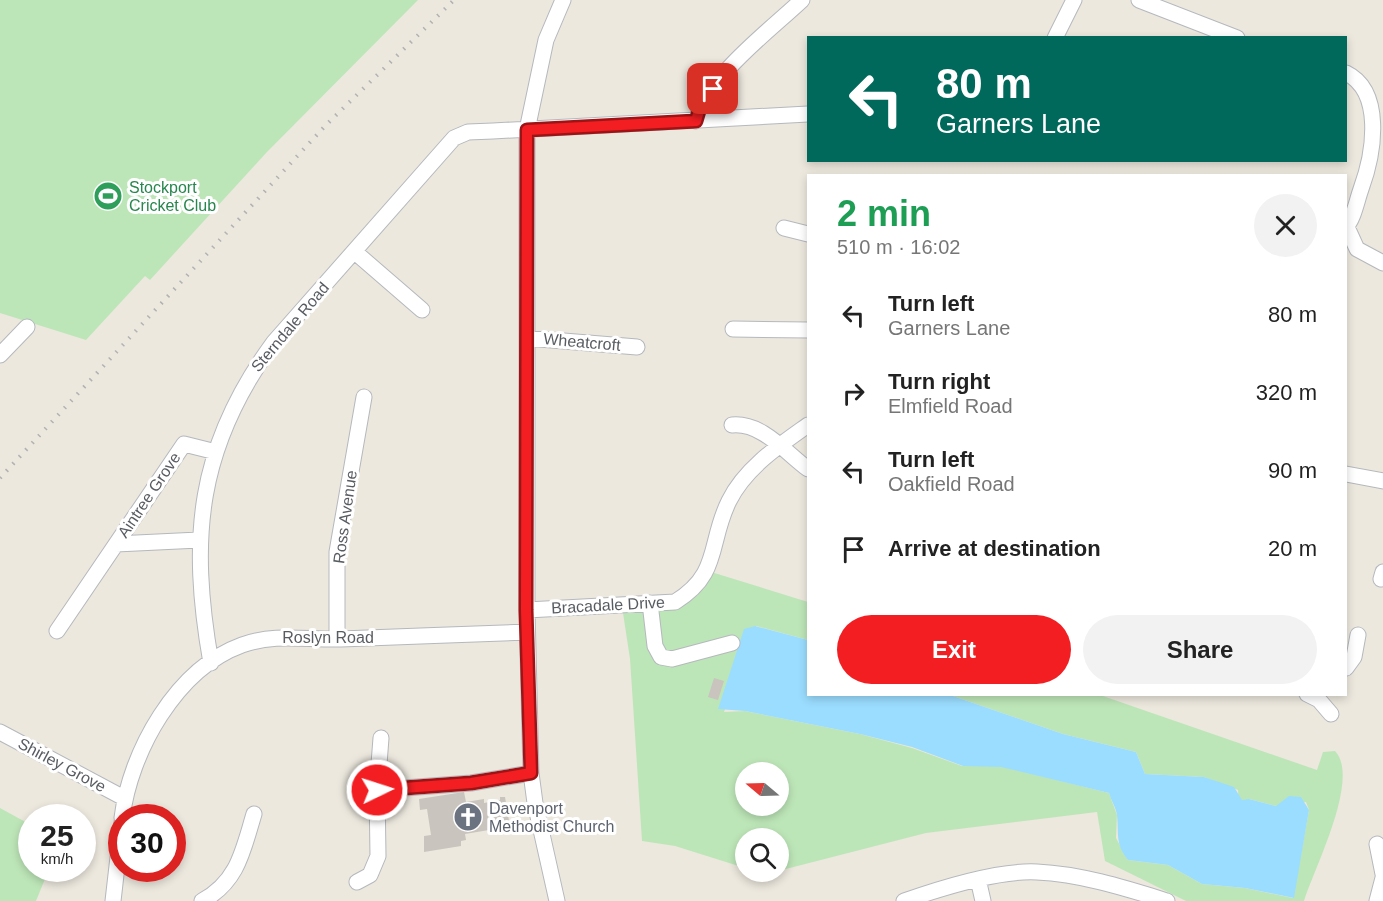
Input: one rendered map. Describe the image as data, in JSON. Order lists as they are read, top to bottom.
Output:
{
  "streets": {
    "street": [
      "Sterndale Road",
      "Wheatcroft",
      "Aintree Grove",
      "Ross Avenue",
      "Bracadale Drive",
      "Roslyn Road",
      "Shirley Grove"
    ]
  },
  "crossings": [
    ["Sterndale Road", "Aintree Grove"],
    ["Sterndale Road", "Roslyn Road"],
    ["Ross Avenue", "Roslyn Road"],
    ["Roslyn Road", "Shirley Grove"]
  ],
  "places": {
    "sports": ["Stockport Cricket Club"],
    "church": ["Davenport Methodist Church"]
  },
  "north": "left",
  "page": {
    "turn": ["80 m", "Garners Lane"],
    "heading": ["2 min", "510 m · 16:02"],
    "list": [
      {
        "name": "Turn left",
        "note": "Garners Lane",
        "value": "80 m"
      },
      {
        "name": "Turn right",
        "note": "Elmfield Road",
        "value": "320 m"
      },
      {
        "name": "Turn left",
        "note": "Oakfield Road",
        "value": "90 m"
      },
      {
        "name": "Arrive at destination",
        "value": "20 m"
      }
    ],
    "buttons": ["Exit", "Share"],
    "speed": "25 km/h",
    "limit": "30"
  }
}
